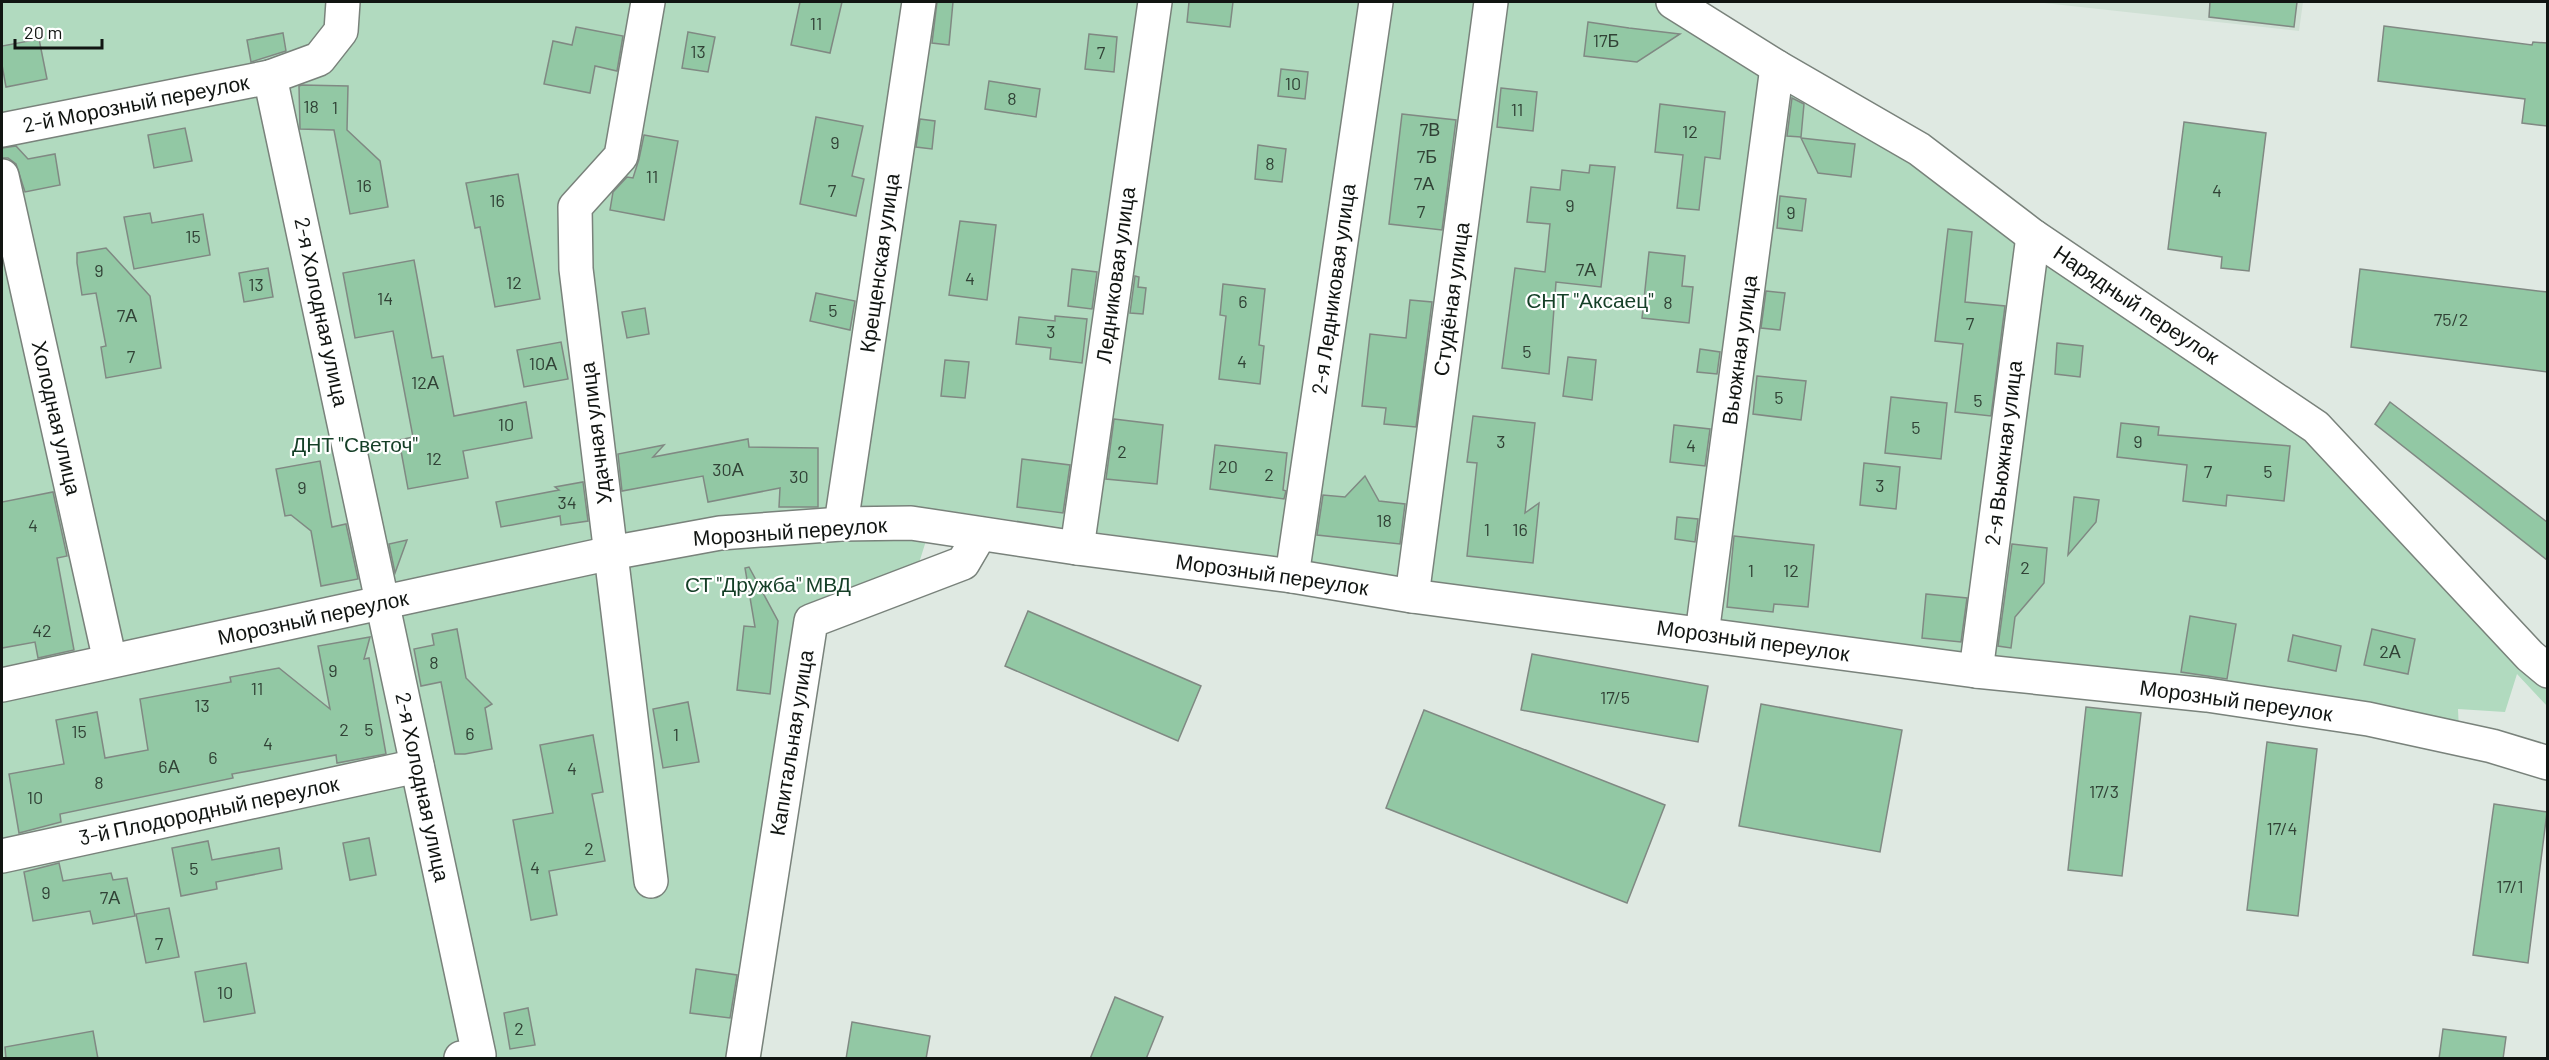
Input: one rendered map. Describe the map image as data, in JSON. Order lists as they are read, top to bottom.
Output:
{
  "streets": {
    "street": [
      "2-й Морозный переулок",
      "Крещенская улица",
      "Ледниковая улица",
      "2-я Ледниковая улица",
      "Студёная улица",
      "Нарядный переулок",
      "2-я Холодная улица",
      "Вьюжная улица",
      "Холодная улица",
      "Удачная улица",
      "2-я Вьюжная улица",
      "Морозный переулок",
      "Капитальная улица",
      "3-й Плодородный переулок"
    ]
  },
  "crossings": [
    ["2-й Морозный переулок", "2-я Холодная улица"],
    ["Крещенская улица", "Морозный переулок"],
    ["Ледниковая улица", "Морозный переулок"],
    ["2-я Ледниковая улица", "Морозный переулок"],
    ["Студёная улица", "Морозный переулок"],
    ["Нарядный переулок", "Вьюжная улица"],
    ["Нарядный переулок", "2-я Вьюжная улица"],
    ["2-я Холодная улица", "Морозный переулок"],
    ["2-я Холодная улица", "3-й Плодородный переулок"],
    ["Вьюжная улица", "Морозный переулок"],
    ["Холодная улица", "Морозный переулок"],
    ["Удачная улица", "Морозный переулок"],
    ["2-я Вьюжная улица", "Морозный переулок"],
    ["Морозный переулок", "Капитальная улица"]
  ],
  "parks": ["СНТ \"Аксаец\"", "ДНТ \"Светоч\"", "СТ \"Дружба\" МВД"],
  "house_numbers": [
    "11",
    "17Б",
    "13",
    "7",
    "10",
    "8",
    "18",
    "1",
    "11",
    "7В",
    "12",
    "9",
    "7Б",
    "8",
    "11",
    "7А",
    "16",
    "7",
    "4",
    "16",
    "9",
    "7",
    "9",
    "15",
    "7А",
    "9",
    "4",
    "12",
    "13",
    "14",
    "6",
    "8",
    "5",
    "7А",
    "75/2",
    "7",
    "3",
    "5",
    "7",
    "4",
    "10А",
    "12А",
    "5",
    "5",
    "10",
    "5",
    "3",
    "9",
    "4",
    "2",
    "12",
    "20",
    "30А",
    "7",
    "5",
    "2",
    "30",
    "3",
    "9",
    "34",
    "18",
    "4",
    "1",
    "16",
    "2",
    "1",
    "12",
    "42",
    "2А",
    "8",
    "9",
    "11",
    "17/5",
    "13",
    "2",
    "5",
    "15",
    "6",
    "1",
    "4",
    "6",
    "6А",
    "4",
    "8",
    "17/3",
    "10",
    "17/4",
    "2",
    "4",
    "5",
    "17/1",
    "9",
    "7А",
    "7",
    "10",
    "2"
  ],
  "scale_bar": "20 m"
}
